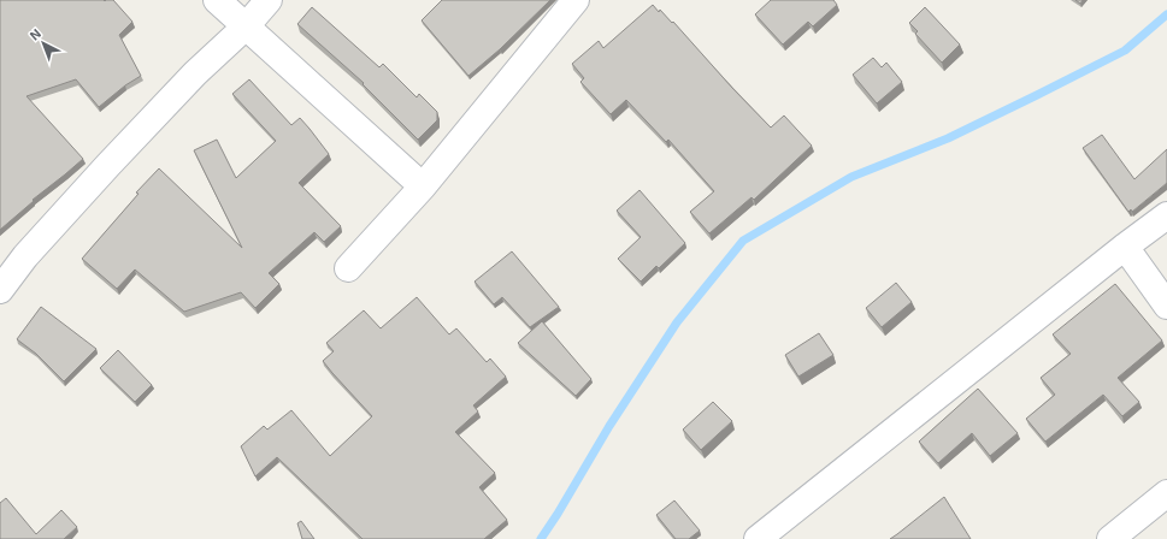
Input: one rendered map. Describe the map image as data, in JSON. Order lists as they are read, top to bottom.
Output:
{
  "north": "top left"
}
